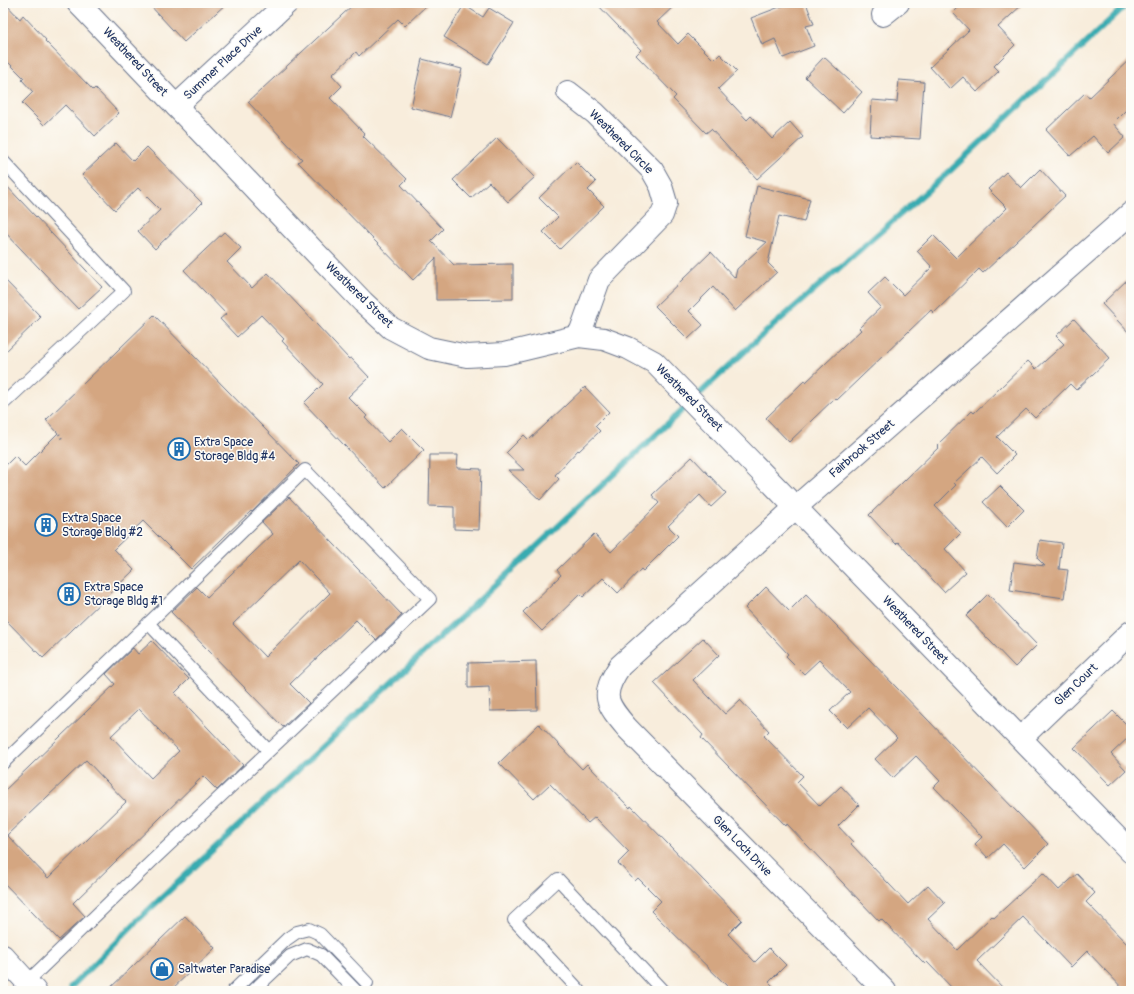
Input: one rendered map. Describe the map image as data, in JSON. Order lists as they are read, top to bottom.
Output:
{
  "streets": {
    "street": [
      "Weathered Street",
      "Summer Place Drive",
      "Weathered Circle",
      "Fairbrook Street",
      "Glen Court",
      "Glen Loch Drive"
    ]
  },
  "crossings": [
    ["Weathered Street", "Summer Place Drive"],
    ["Weathered Street", "Weathered Circle"],
    ["Weathered Street", "Fairbrook Street"],
    ["Weathered Street", "Glen Court"],
    ["Fairbrook Street", "Glen Loch Drive"]
  ],
  "places": {
    "building": ["Extra Space Storage Bldg #4", "Extra Space Storage Bldg #2", "Extra Space Storage Bldg #1"],
    "shop": ["Saltwater Paradise"]
  }
}
